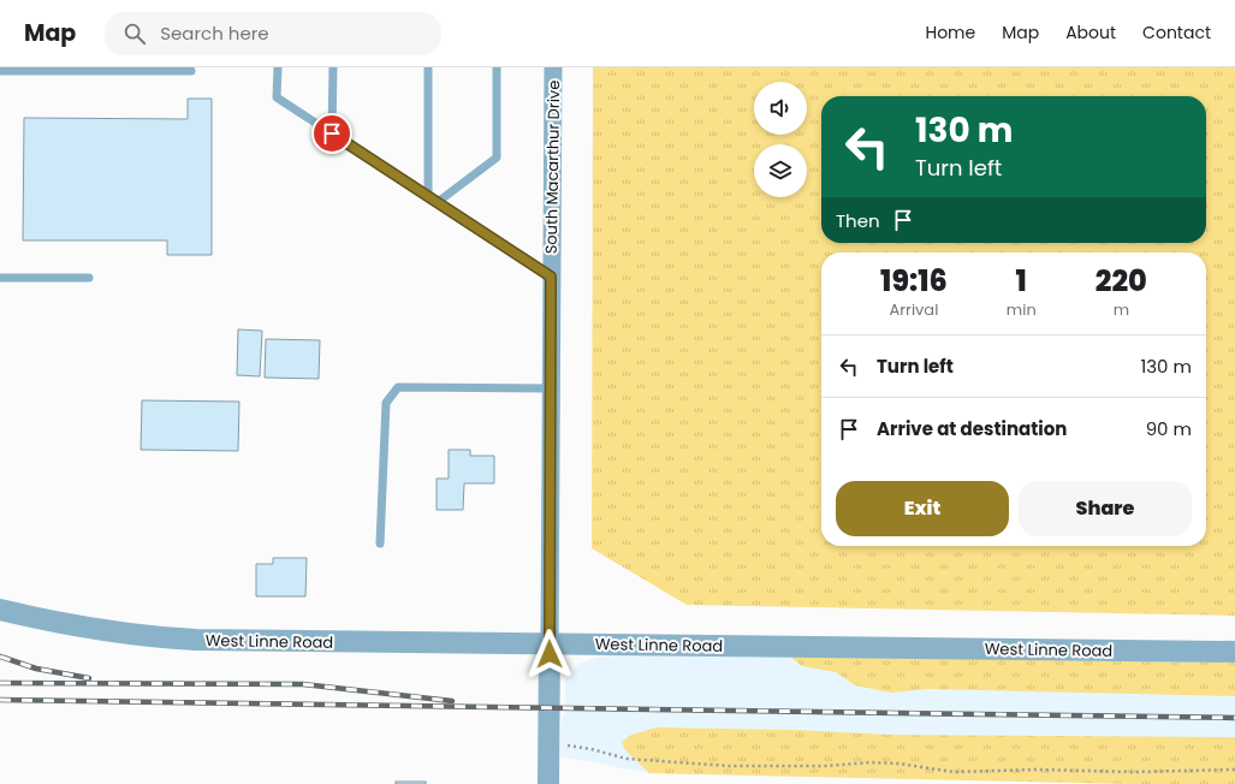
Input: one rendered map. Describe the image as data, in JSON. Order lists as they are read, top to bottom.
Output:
{
  "streets": {
    "street": ["South Macarthur Drive", "West Linne Road"]
  },
  "crossings": [
    ["South Macarthur Drive", "West Linne Road"]
  ],
  "page": {
    "header": "Map",
    "search": "Search here",
    "nav": [
      "Home",
      "Map",
      "About",
      "Contact"
    ],
    "turn": ["130 m", "Turn left"],
    "then": "Then",
    "eta": [
      "19:16",
      "Arrival",
      "1",
      "min",
      "220",
      "m"
    ],
    "list": [
      {
        "name": "Turn left",
        "value": "130 m"
      },
      {
        "name": "Arrive at destination",
        "value": "90 m"
      }
    ],
    "buttons": ["Exit", "Share"]
  }
}
